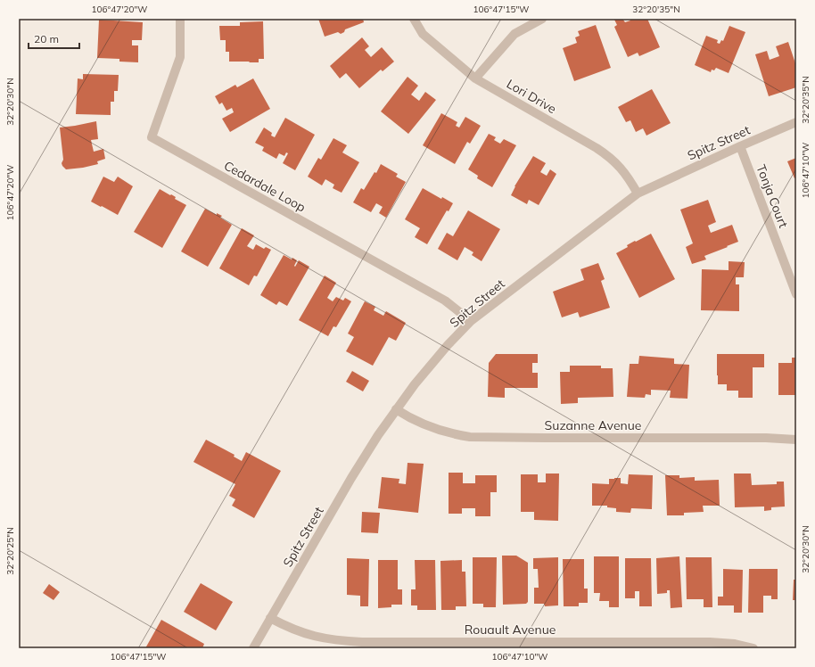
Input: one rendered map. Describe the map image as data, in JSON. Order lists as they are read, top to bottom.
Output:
{
  "streets": {
    "street": [
      "Lori Drive",
      "Spitz Street",
      "Cedardale Loop",
      "Tonja Court",
      "Suzanne Avenue",
      "Rouault Avenue"
    ]
  },
  "crossings": [
    ["Lori Drive", "Spitz Street"],
    ["Spitz Street", "Cedardale Loop"],
    ["Spitz Street", "Tonja Court"],
    ["Spitz Street", "Suzanne Avenue"],
    ["Spitz Street", "Rouault Avenue"]
  ],
  "scale_bar": "20 m",
  "coordinates": [
    "106°47'20\"W",
    "106°47'15\"W",
    "32°20'35\"N",
    "32°20'30\"N",
    "106°47'10\"W",
    "32°20'25\"N"
  ]
}
